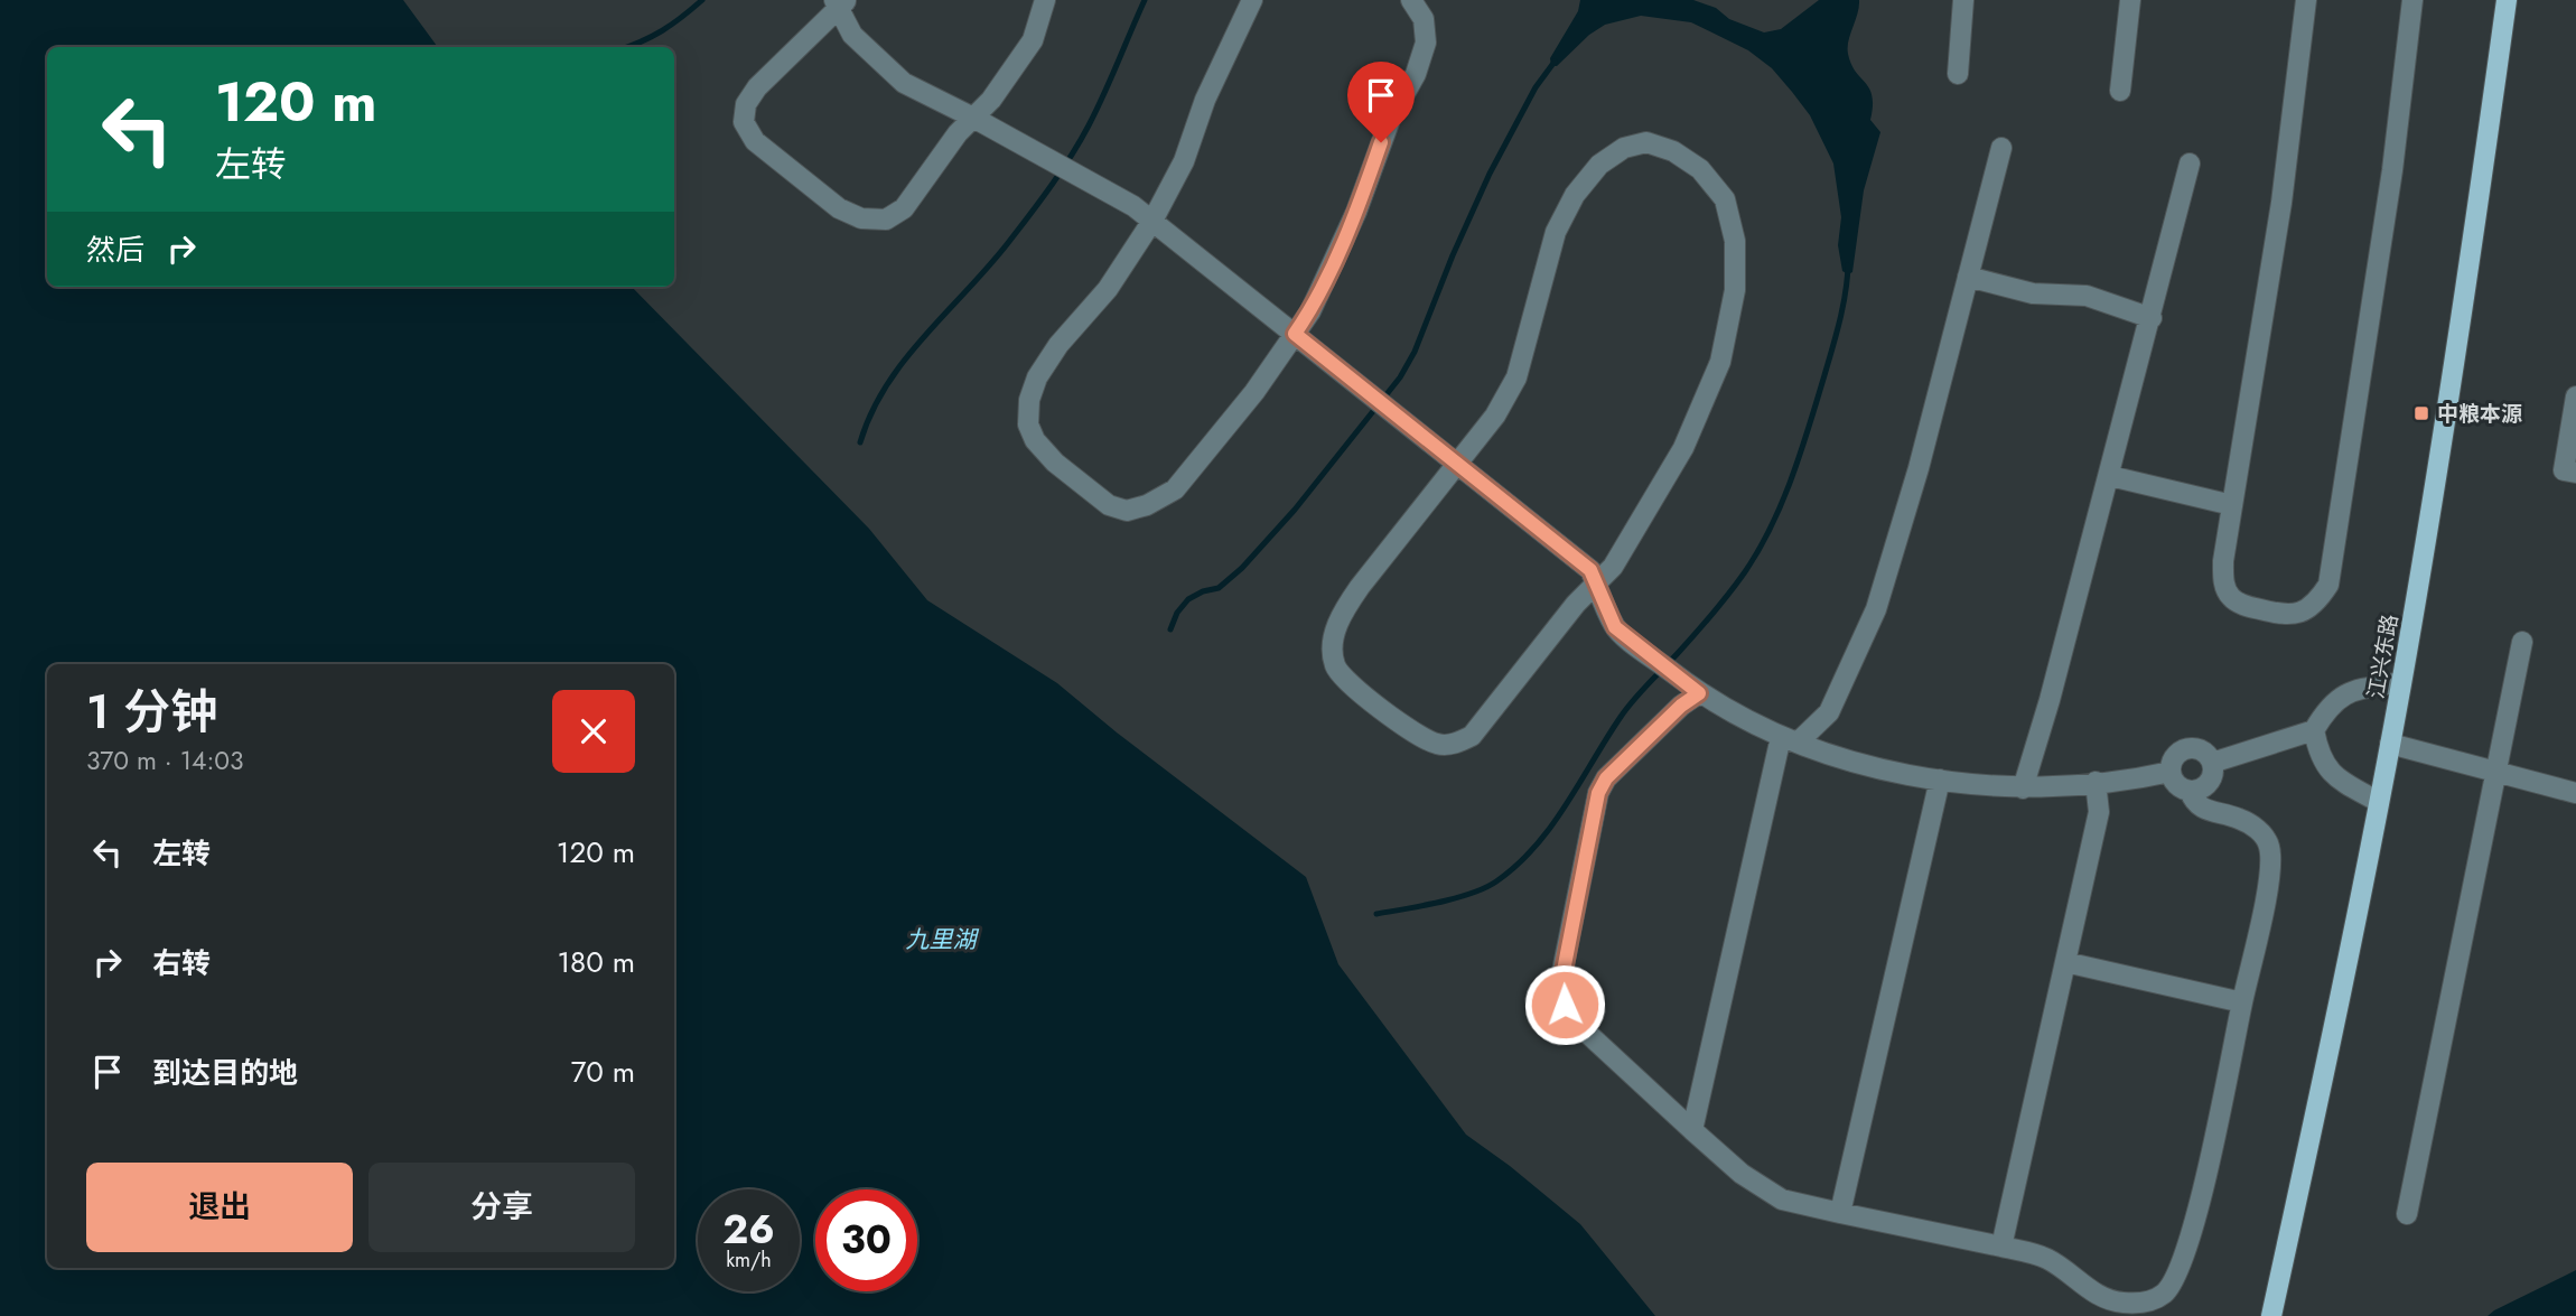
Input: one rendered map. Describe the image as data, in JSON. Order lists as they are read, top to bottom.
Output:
{
  "streets": {
    "main road": ["江兴东路"]
  },
  "water": ["九里湖"],
  "places": {
    "transit": ["中粮本源"]
  },
  "page": {
    "turn": ["120 m", "左转"],
    "then": "然后",
    "heading": ["1 分钟", "370 m · 14:03"],
    "list": [
      {
        "name": "左转",
        "value": "120 m"
      },
      {
        "name": "右转",
        "value": "180 m"
      },
      {
        "name": "到达目的地",
        "value": "70 m"
      }
    ],
    "buttons": ["退出", "分享"],
    "speed": "26 km/h",
    "limit": "30"
  }
}
